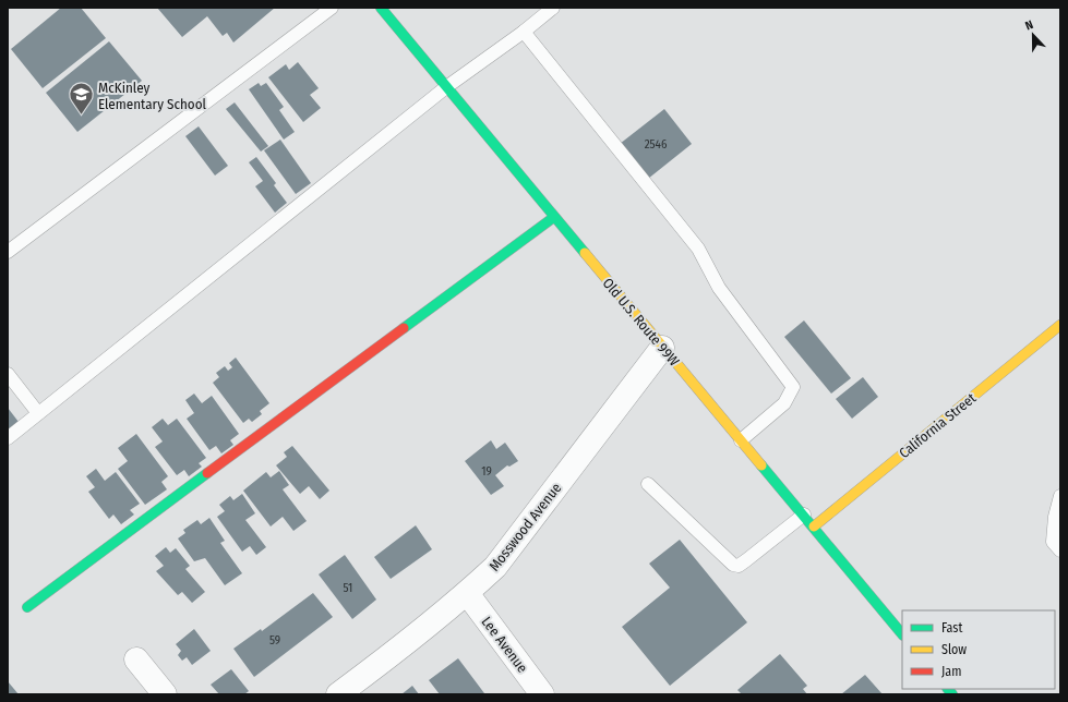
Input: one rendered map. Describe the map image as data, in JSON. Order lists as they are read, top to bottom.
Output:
{
  "streets": {
    "street": [
      "Old U.S. Route 99W",
      "California Street",
      "Mosswood Avenue",
      "Lee Avenue"
    ]
  },
  "crossings": [
    ["Old U.S. Route 99W", "California Street"],
    ["Old U.S. Route 99W", "Mosswood Avenue"],
    ["Mosswood Avenue", "Lee Avenue"]
  ],
  "places": {
    "school or university": ["McKinley Elementary School"]
  },
  "house_numbers": [
    "2546",
    "19",
    "51",
    "59"
  ],
  "legend": ["Fast", "Slow", "Jam"],
  "north": "top"
}
